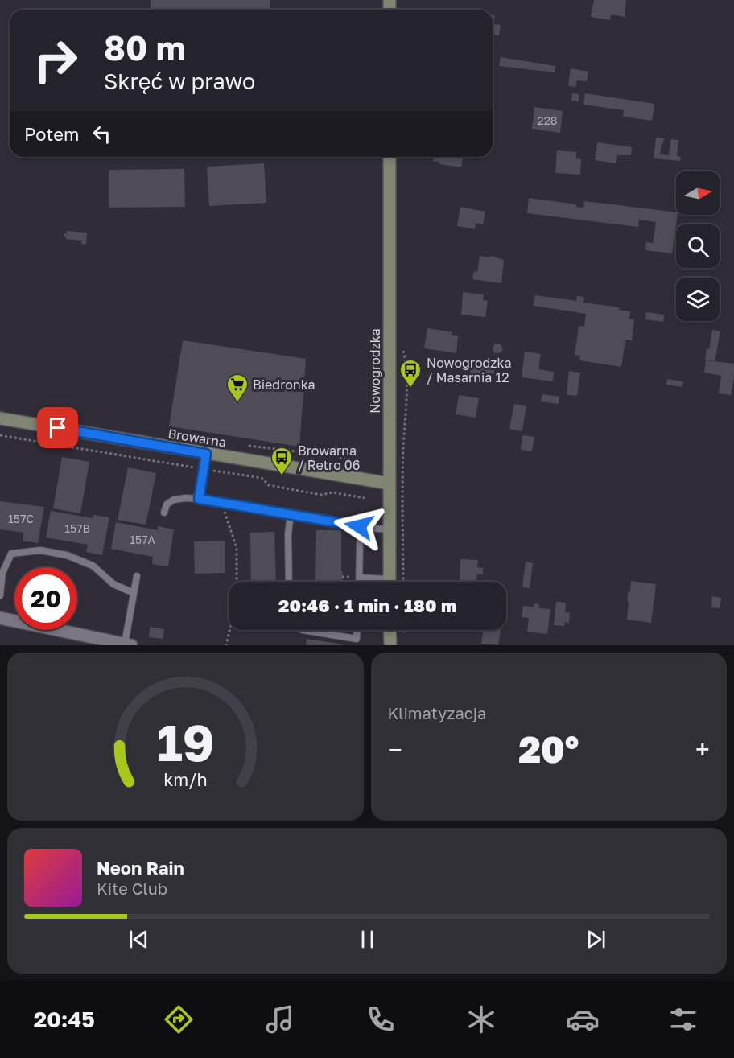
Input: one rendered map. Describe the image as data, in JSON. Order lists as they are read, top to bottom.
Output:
{
  "streets": {
    "main road": ["Nowogrodzka", "Browarna"]
  },
  "crossings": [
    ["Nowogrodzka", "Browarna"]
  ],
  "places": {
    "bus stop": ["Nowogrodzka / Masarnia 12", "Browarna / Retro 06"],
    "supermarket": ["Biedronka"]
  },
  "house_numbers": [
    "228",
    "157C",
    "157B",
    "157A"
  ],
  "north": "right",
  "page": {
    "turn": ["80 m", "Skręć w prawo"],
    "then": "Potem",
    "limit": "20",
    "trip": "20:46 · 1 min · 180 m",
    "tile": "Klimatyzacja",
    "heat": ["−", "20°", "+"],
    "song": ["Neon Rain", "Kite Club"],
    "tabs": "20:45",
    "gauge": ["19", "km/h"]
  }
}
